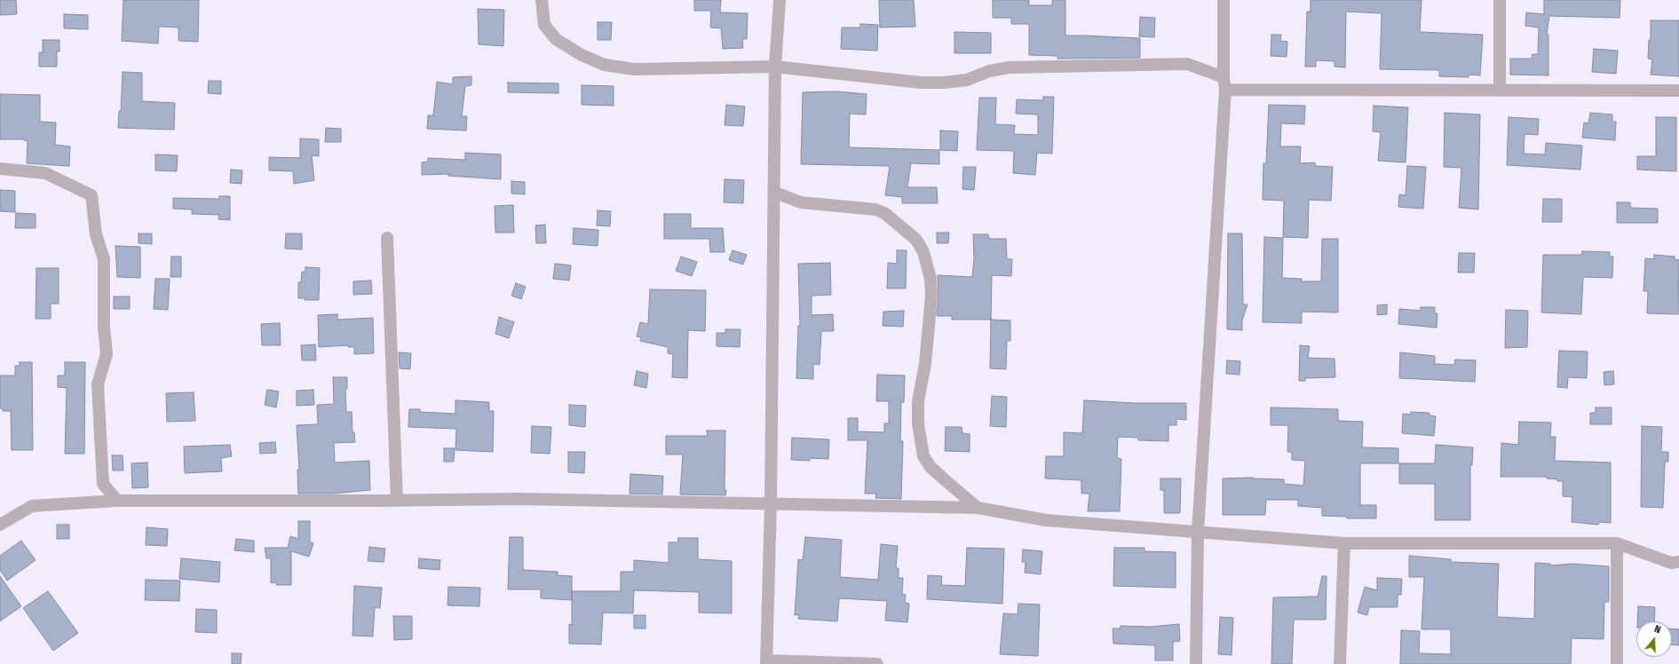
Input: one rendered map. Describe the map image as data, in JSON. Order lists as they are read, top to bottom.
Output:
{
  "north": "top"
}
